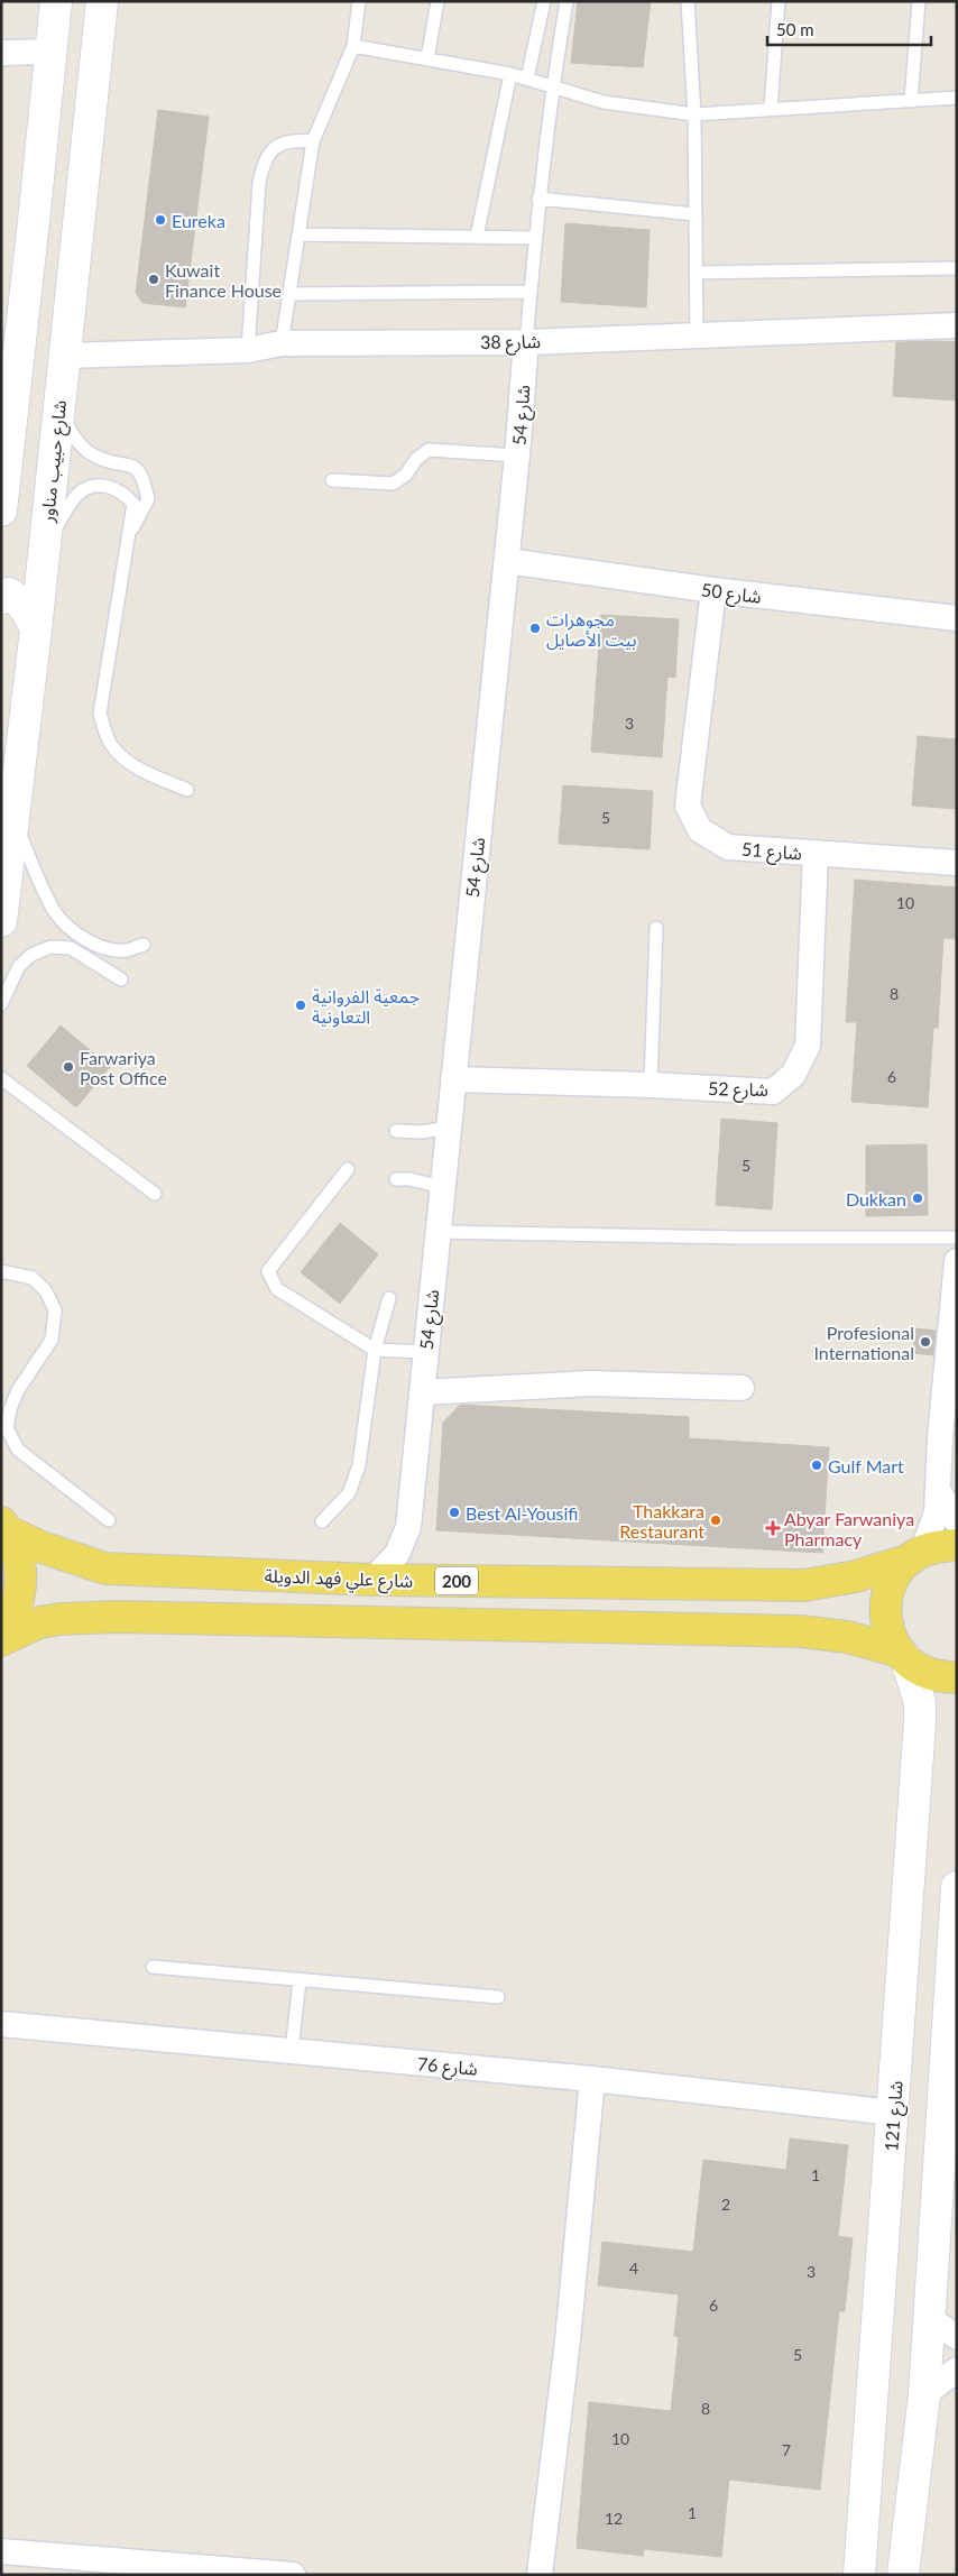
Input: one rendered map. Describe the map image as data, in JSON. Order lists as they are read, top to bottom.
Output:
{
  "streets": {
    "main road": ["شارع علي فهد الدويلة", "200"],
    "street": [
      "شارع 38",
      "شارع 54",
      "شارع حبيب مناور",
      "شارع 50",
      "شارع 51",
      "شارع 52",
      "شارع 76",
      "شارع 121"
    ]
  },
  "crossings": [
    ["شارع 38", "شارع 54"],
    ["شارع 38", "شارع حبيب مناور"],
    ["شارع 54", "شارع 50"],
    ["شارع 54", "شارع 52"],
    ["شارع 54", "شارع علي فهد الدويلة"],
    ["شارع 50", "شارع 51"],
    ["شارع 51", "شارع 52"],
    ["شارع علي فهد الدويلة", "200"],
    ["200", "شارع 121"],
    ["شارع 76", "شارع 121"]
  ],
  "places": {
    "other": [
      "Eureka",
      "Kuwait Finance House",
      "مجوهرات بيت الأصايل",
      "جمعية الفروانية التعاونية",
      "Farwariya Post Office",
      "Dukkan",
      "Profesional International",
      "Gulf Mart",
      "Best Al-Yousifi",
      "Thakkara Restaurant"
    ],
    "health": ["Abyar Farwaniya Pharmacy"]
  },
  "house_numbers": [
    "3",
    "5",
    "10",
    "8",
    "6",
    "5",
    "1",
    "2",
    "4",
    "3",
    "6",
    "5",
    "8",
    "10",
    "7",
    "1",
    "12"
  ],
  "scale_bar": "50 m"
}
